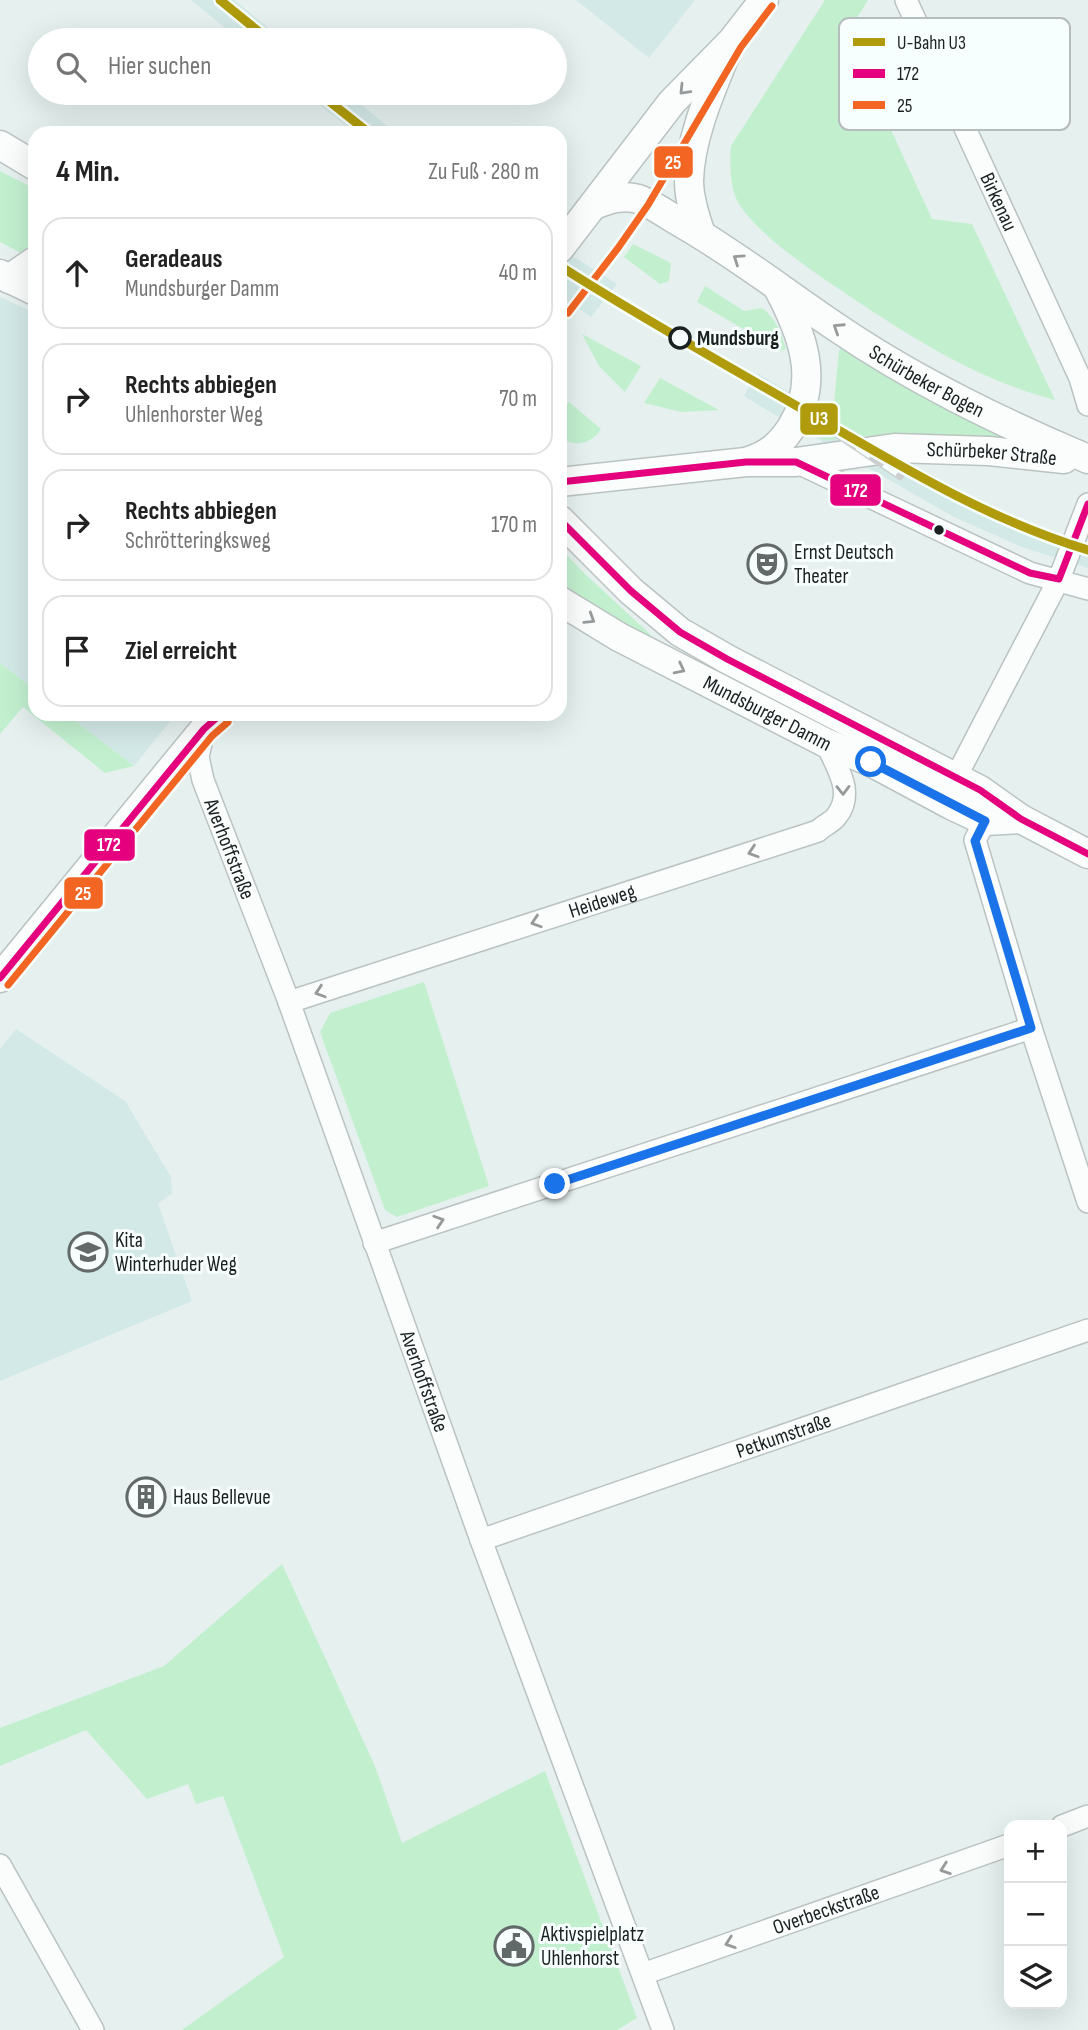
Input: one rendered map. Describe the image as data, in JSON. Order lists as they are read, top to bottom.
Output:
{
  "streets": {
    "main road": ["Schürbeker Bogen", "Schürbeker Straße", "Mundsburger Damm"],
    "street": [
      "Birkenau",
      "Averhoffstraße",
      "Heideweg",
      "Petkumstraße",
      "Overbeckstraße"
    ]
  },
  "crossings": [
    ["Schürbeker Bogen", "Schürbeker Straße"],
    ["Mundsburger Damm", "Heideweg"],
    ["Averhoffstraße", "Heideweg"],
    ["Averhoffstraße", "Petkumstraße"],
    ["Averhoffstraße", "Overbeckstraße"]
  ],
  "one_way": ["Schürbeker Bogen", "Heideweg", "Overbeckstraße"],
  "places": {
    "other": ["Mundsburg"],
    "theatre": ["Ernst Deutsch Theater"],
    "school or university": ["Kita Winterhuder Weg"],
    "building": ["Haus Bellevue"],
    "public building": ["Aktivspielplatz Uhlenhorst"]
  },
  "lines": ["metro line U3", "transit line 25", "transit line 172"],
  "legend": ["U-Bahn U3", "172", "25"],
  "page": {
    "search": "Hier suchen",
    "heading": ["4 Min.", "Zu Fuß · 280 m"],
    "list": [
      ["Geradeaus", "Mundsburger Damm", "40 m"],
      ["Rechts abbiegen", "Uhlenhorster Weg", "70 m"],
      ["Rechts abbiegen", "Schrötteringksweg", "170 m"],
      "Ziel erreicht"
    ],
    "map_buttons": ["+", "−"]
  }
}
